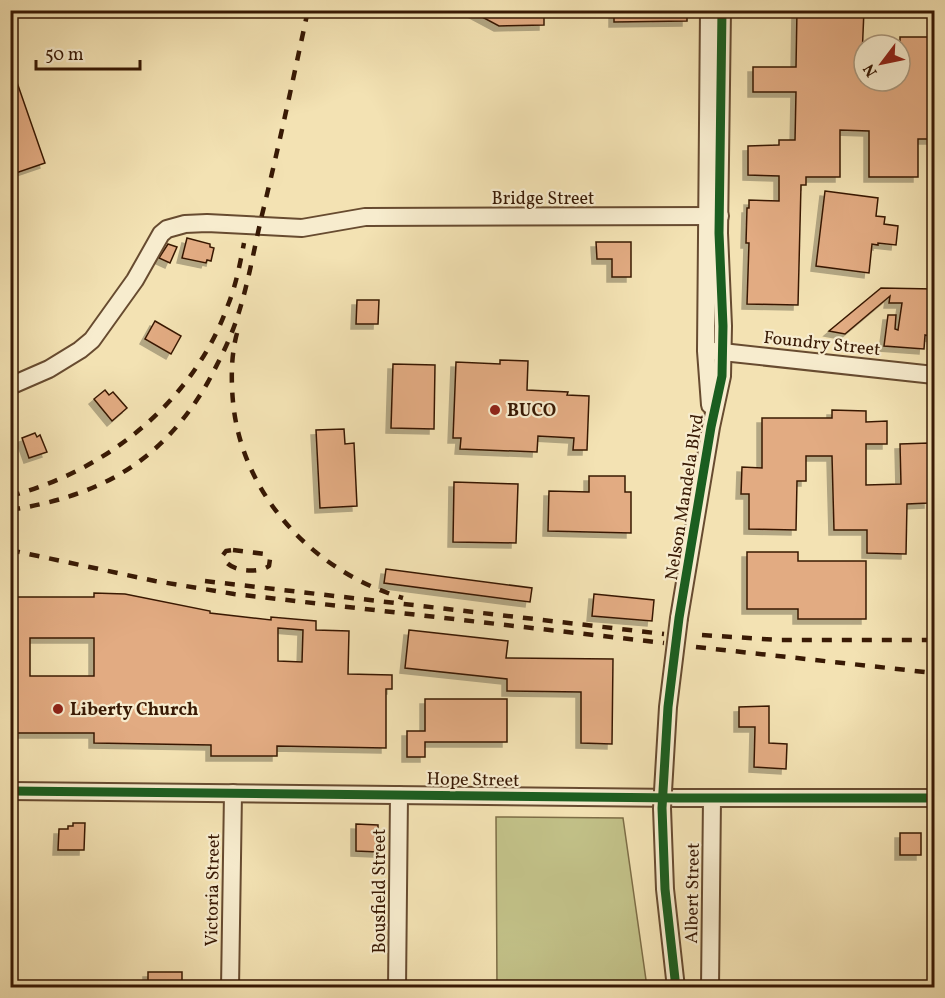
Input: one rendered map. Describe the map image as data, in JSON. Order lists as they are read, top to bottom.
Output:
{
  "streets": {
    "street": [
      "Bridge Street",
      "Foundry Street",
      "Nelson Mandela Blvd",
      "Hope Street",
      "Victoria Street",
      "Bousfield Street",
      "Albert Street"
    ]
  },
  "crossings": [
    ["Bridge Street", "Nelson Mandela Blvd"],
    ["Foundry Street", "Nelson Mandela Blvd"],
    ["Hope Street", "Victoria Street"],
    ["Hope Street", "Bousfield Street"],
    ["Hope Street", "Albert Street"]
  ],
  "places": ["BUCO", "Liberty Church"],
  "scale_bar": "50 m",
  "north": "bottom left"
}
